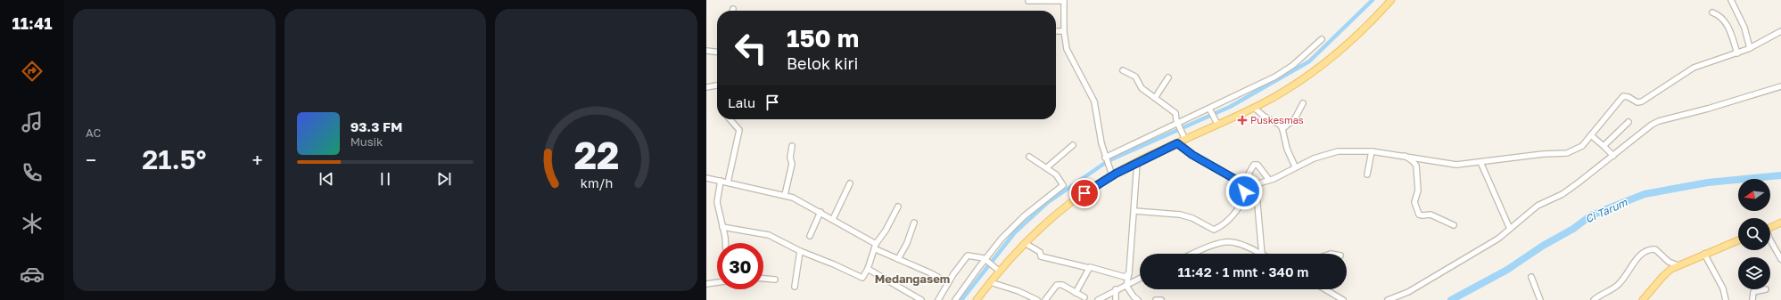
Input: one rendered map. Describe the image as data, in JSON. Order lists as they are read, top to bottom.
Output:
{
  "districts": ["Medangasem"],
  "water": ["Ci Tarum"],
  "places": {
    "health": ["Puskesmas"]
  },
  "north": "left",
  "page": {
    "tabs": "11:41",
    "tile": "AC",
    "turn": ["150 m", "Belok kiri"],
    "then": "Lalu",
    "song": ["93.3 FM", "Musik"],
    "heat": ["−", "21.5°", "+"],
    "limit": "30",
    "trip": "11:42 · 1 mnt · 340 m",
    "gauge": ["22", "km/h"]
  }
}
